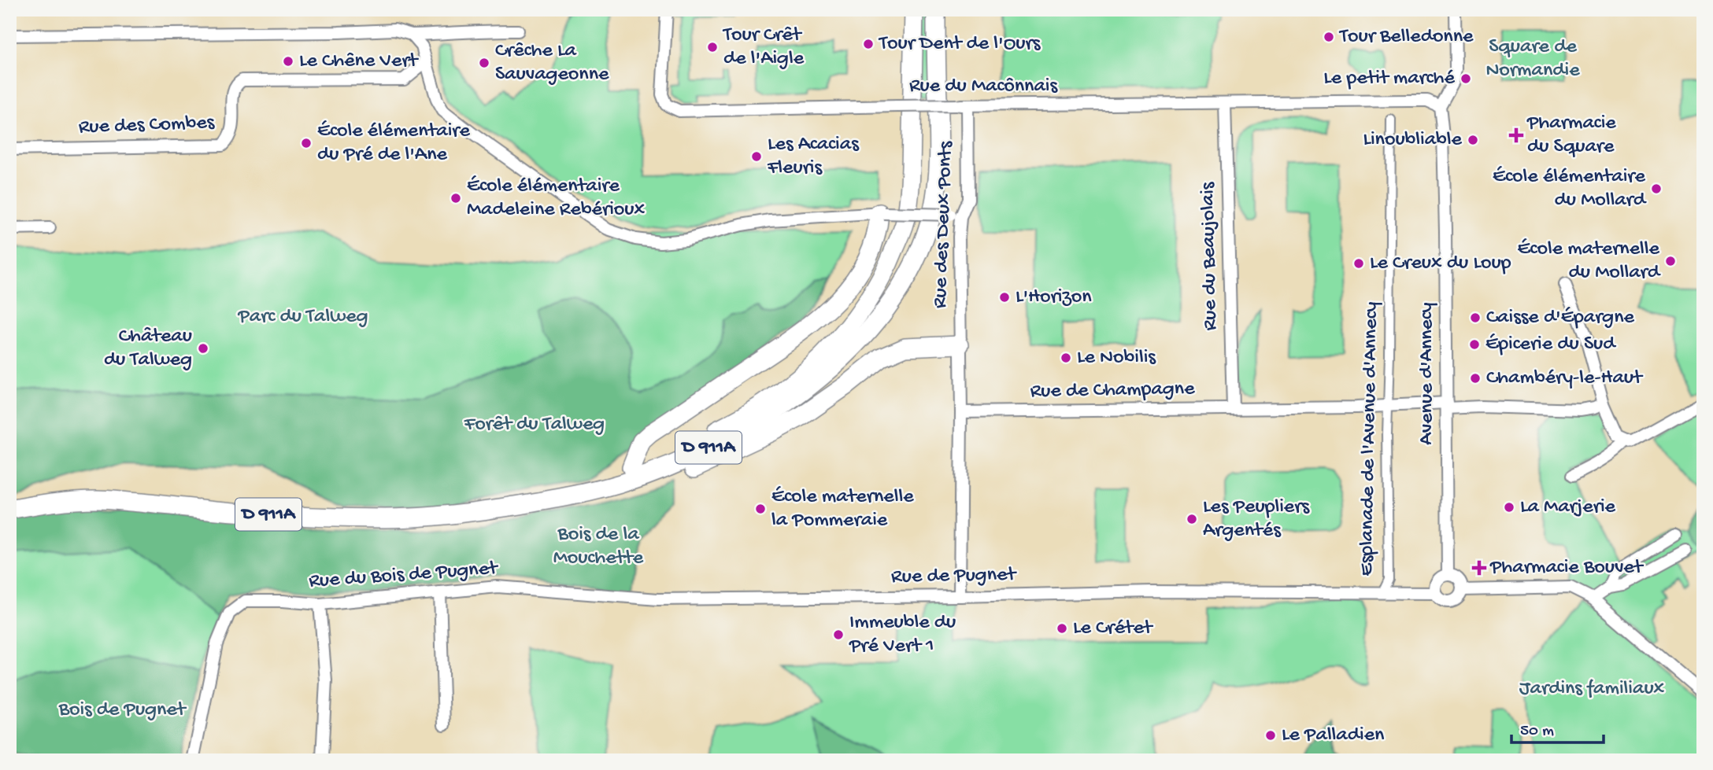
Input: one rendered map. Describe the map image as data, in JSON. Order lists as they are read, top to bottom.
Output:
{
  "streets": {
    "main road": ["D 911A"],
    "street": [
      "Rue du Macônnais",
      "Rue des Combes",
      "Rue des Deux Ponts",
      "Rue du Beaujolais",
      "Avenue d'Annecy",
      "Rue de Champagne",
      "Esplanade de l'Avenue d'Annecy",
      "Rue du Bois de Pugnet",
      "Rue de Pugnet"
    ]
  },
  "crossings": [
    ["Rue du Macônnais", "Rue des Deux Ponts"],
    ["Rue du Macônnais", "Rue du Beaujolais"],
    ["Rue du Macônnais", "Avenue d'Annecy"],
    ["Rue des Deux Ponts", "Rue de Champagne"],
    ["Rue du Beaujolais", "Rue de Champagne"],
    ["Avenue d'Annecy", "Rue de Champagne"],
    ["Rue de Champagne", "Esplanade de l'Avenue d'Annecy"],
    ["Esplanade de l'Avenue d'Annecy", "Rue de Pugnet"],
    ["Rue du Bois de Pugnet", "Rue de Pugnet"]
  ],
  "parks": [
    "Square de Normandie",
    "Parc du Talweg",
    "Forêt du Talweg",
    "Bois de la Mouchette",
    "Jardins familiaux",
    "Bois de Pugnet"
  ],
  "places": {
    "other": [
      "Tour Belledonne",
      "Tour Dent de l'Ours",
      "Tour Crêt de l'Aigle",
      "Le Chêne Vert",
      "Crêche La Sauvageonne",
      "Le petit marché",
      "Linoubliable",
      "École élémentaire du Pré de l'Ane",
      "Les Acacias Fleuris",
      "École élémentaire du Mollard",
      "École élémentaire Madeleine Rebérioux",
      "École maternelle du Mollard",
      "Le Creux du Loup",
      "L'Horizon",
      "Caisse d'Épargne",
      "Épicerie du Sud",
      "Château du Talweg",
      "Le Nobilis",
      "Chambéry-le-Haut",
      "La Marjerie",
      "École maternelle la Pommeraie",
      "Les Peupliers Argentés",
      "Le Crétet",
      "Immeuble du Pré Vert 1",
      "Le Palladien"
    ],
    "health": ["Pharmacie du Square", "Pharmacie Bouvet"]
  },
  "scale_bar": "50 m"
}
